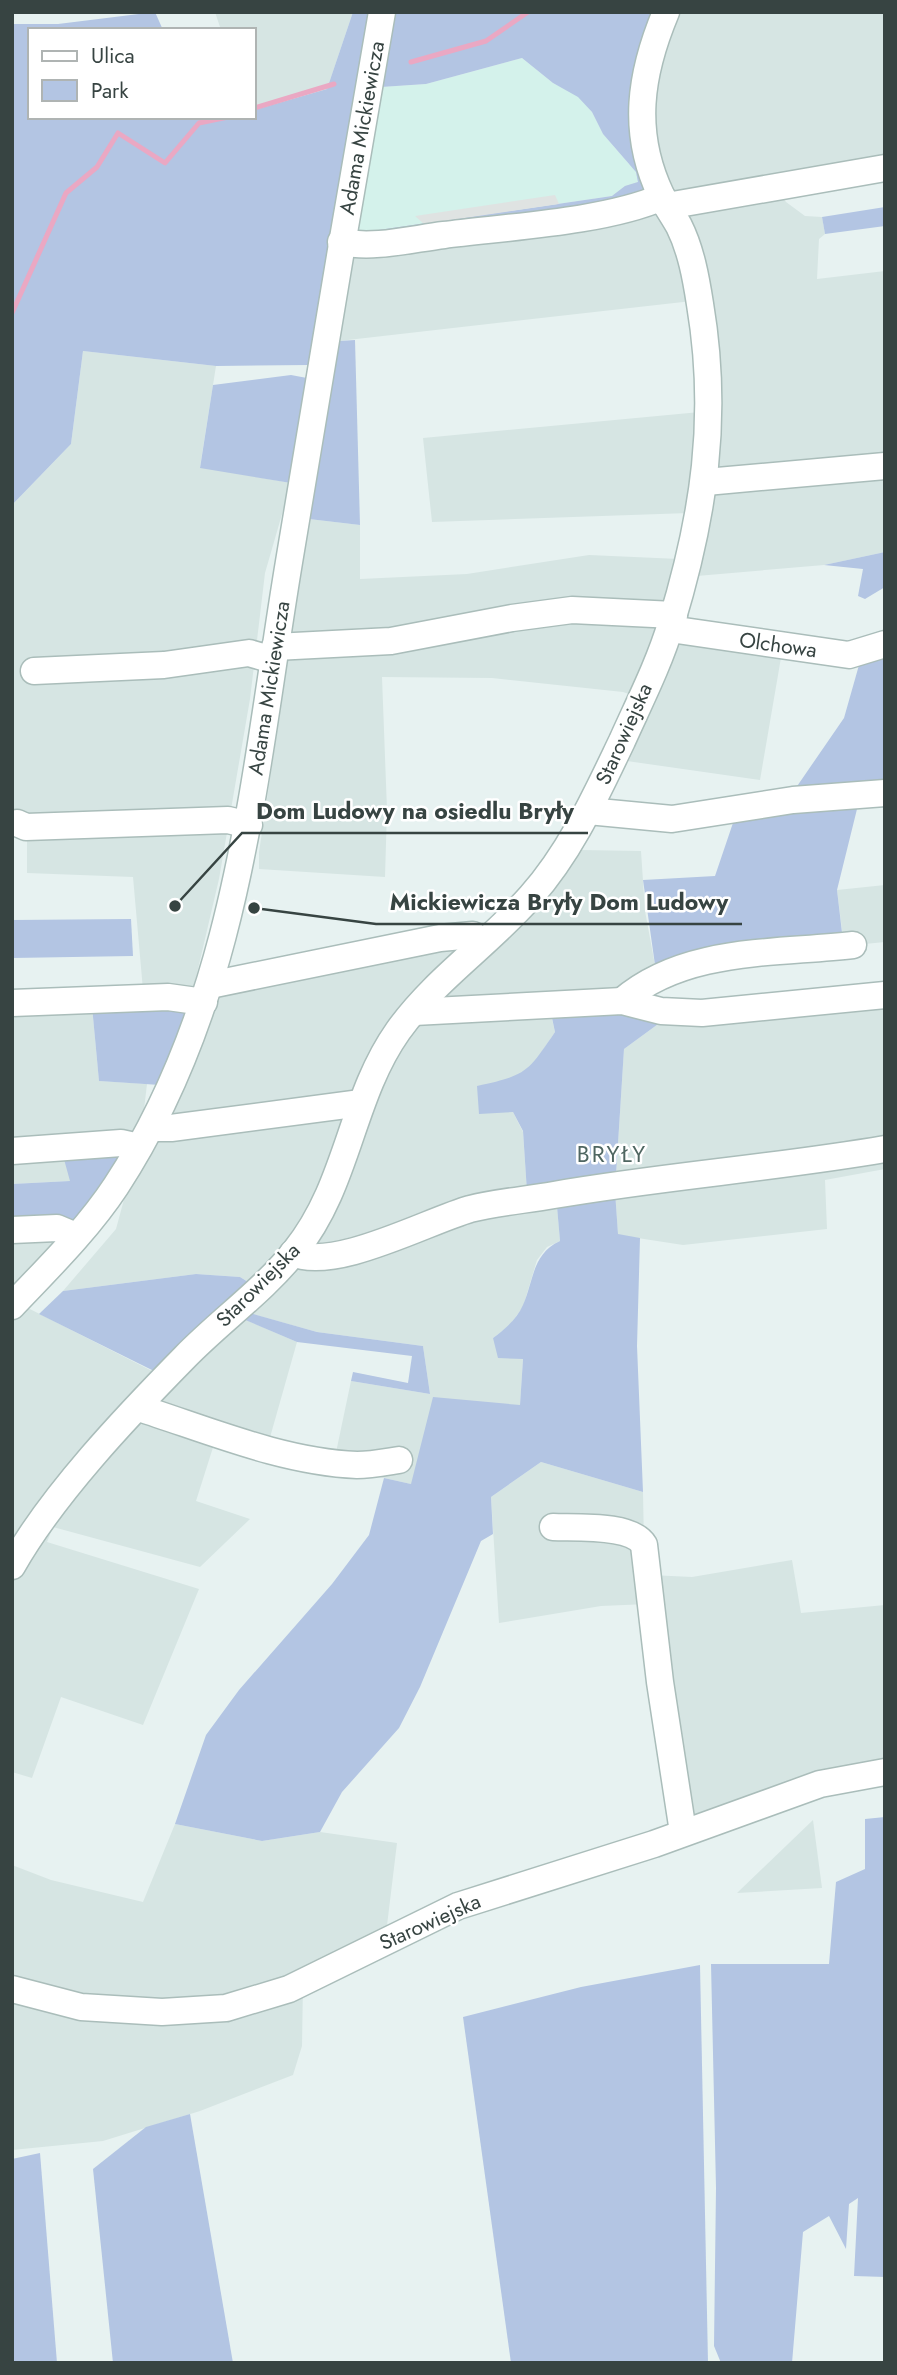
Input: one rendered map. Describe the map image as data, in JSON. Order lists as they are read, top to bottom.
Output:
{
  "streets": {
    "street": ["Adama Mickiewicza", "Olchowa", "Starowiejska"]
  },
  "crossings": [
    ["Adama Mickiewicza", "Olchowa"],
    ["Olchowa", "Starowiejska"]
  ],
  "districts": ["BRYŁY"],
  "places": ["Dom Ludowy na osiedlu Bryły", "Mickiewicza Bryły Dom Ludowy"],
  "legend": ["Ulica", "Park"]
}
